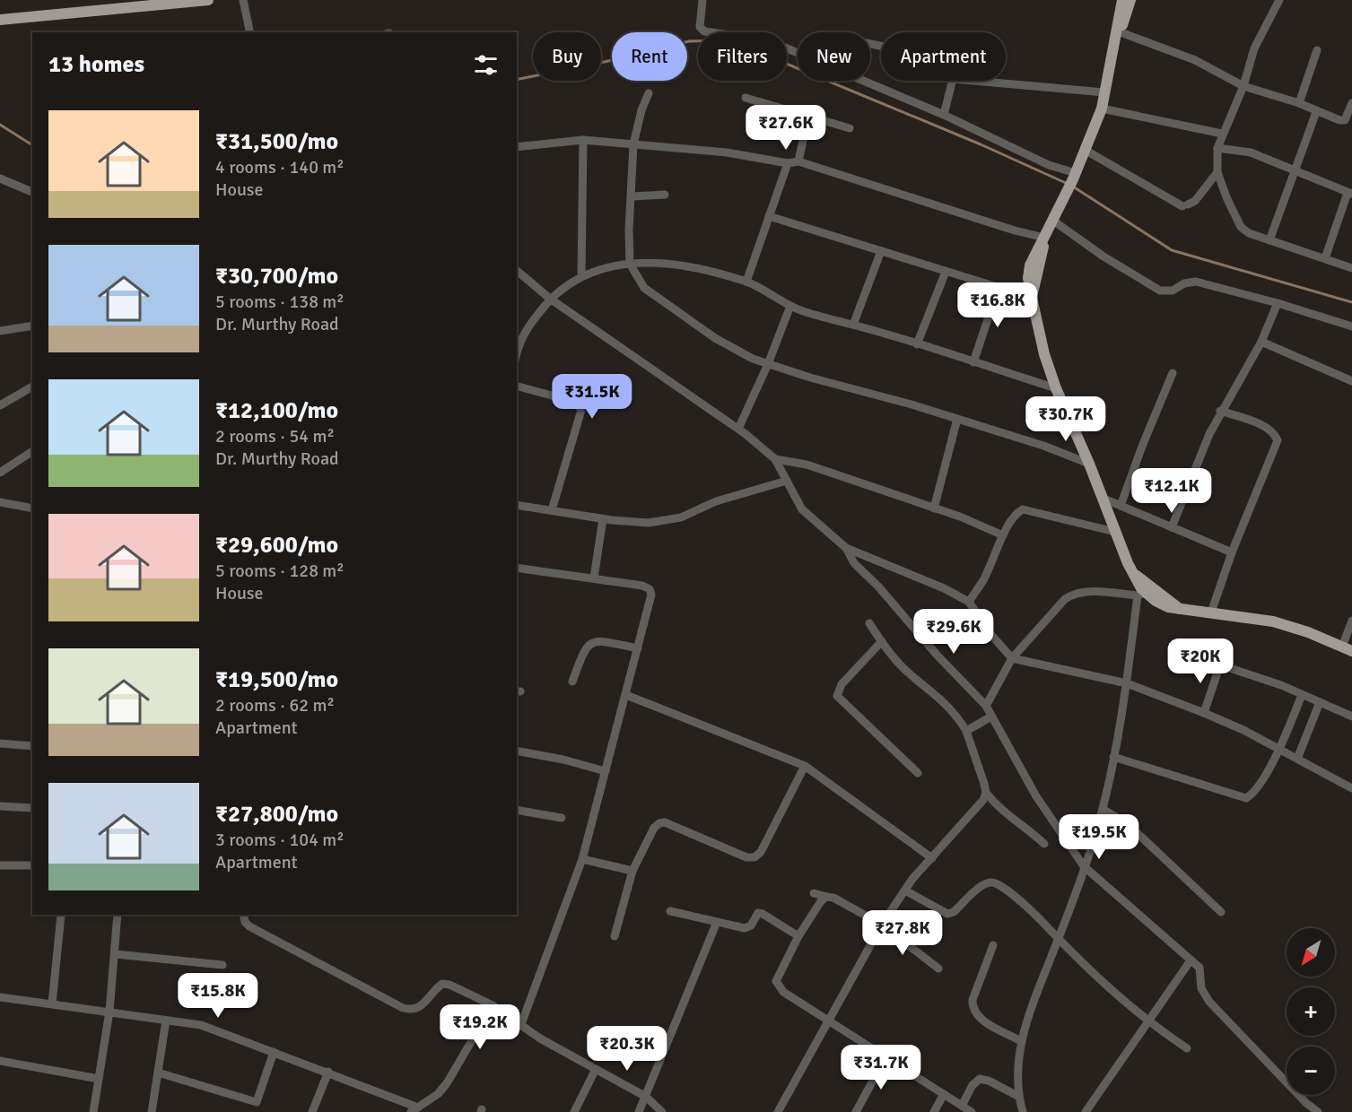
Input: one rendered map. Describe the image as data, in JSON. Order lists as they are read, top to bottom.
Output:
{
  "north": "bottom left",
  "page": {
    "chip": [
      "Buy",
      "Rent",
      "Filters",
      "New",
      "Apartment"
    ],
    "heading": "13 homes",
    "list": [
      {
        "name": "₹31,500/mo",
        "note": "4 rooms · 140 m² · House"
      },
      {
        "name": "₹30,700/mo",
        "note": "5 rooms · 138 m² · Dr. Murthy Road"
      },
      {
        "name": "₹12,100/mo",
        "note": "2 rooms · 54 m² · Dr. Murthy Road"
      },
      {
        "name": "₹29,600/mo",
        "note": "5 rooms · 128 m² · House"
      },
      {
        "name": "₹19,500/mo",
        "note": "2 rooms · 62 m² · Apartment"
      },
      {
        "name": "₹27,800/mo",
        "note": "3 rooms · 104 m² · Apartment"
      }
    ],
    "price": [
      "₹27.6K",
      "₹16.8K",
      "₹31.5K",
      "₹30.7K",
      "₹12.1K",
      "₹29.6K",
      "₹20K",
      "₹19.5K",
      "₹27.8K",
      "₹15.8K",
      "₹19.2K",
      "₹20.3K",
      "₹31.7K"
    ],
    "map_buttons": ["+", "−"]
  }
}
